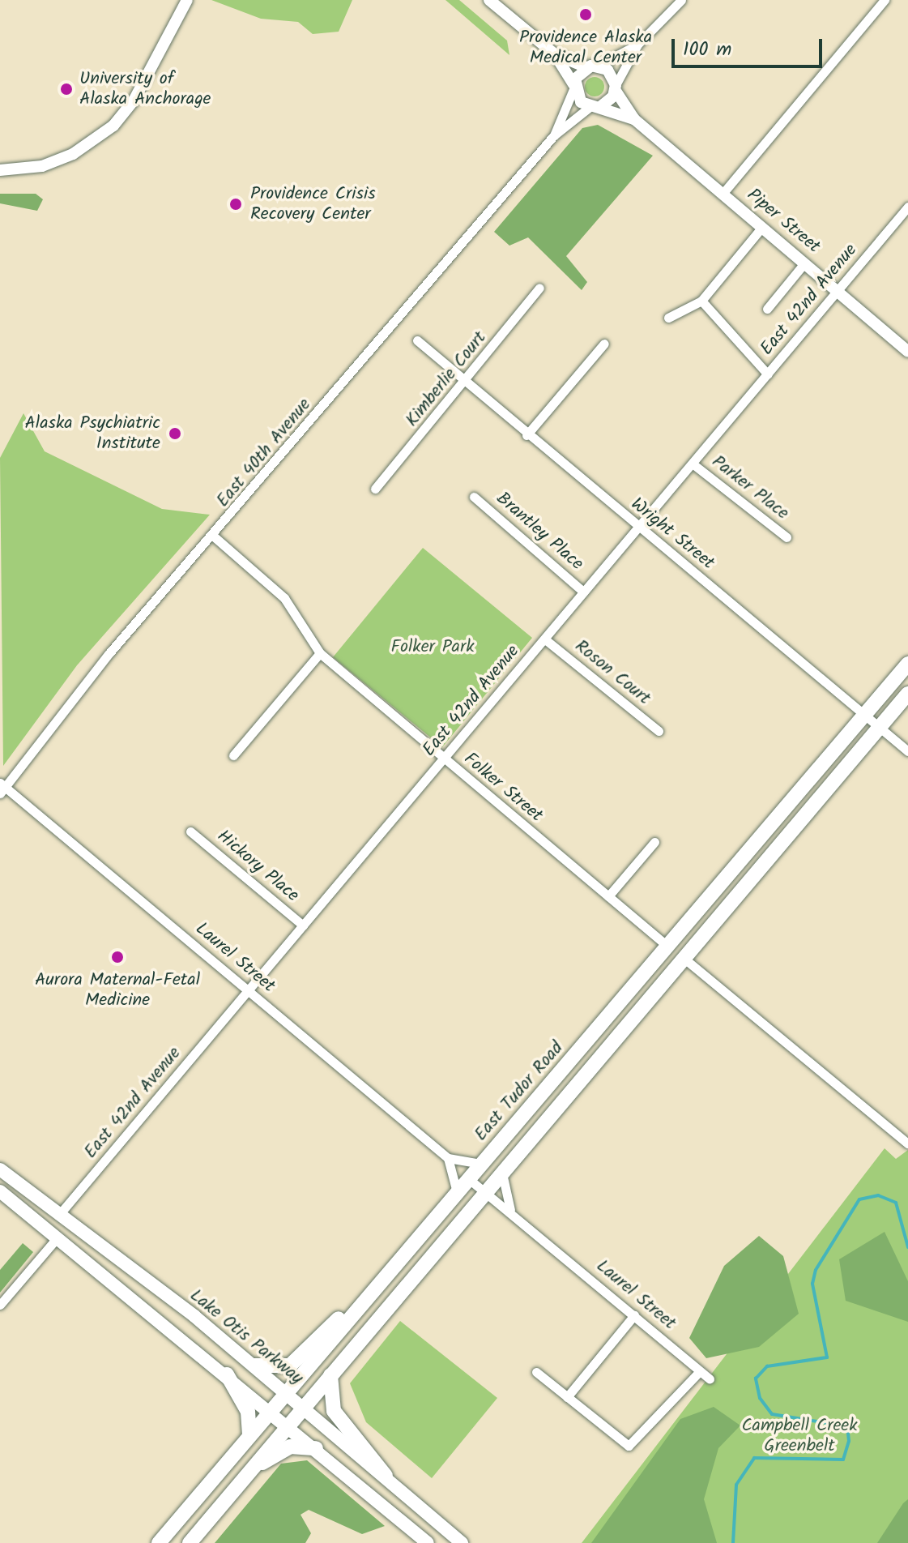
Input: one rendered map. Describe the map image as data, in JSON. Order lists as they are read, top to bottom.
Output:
{
  "streets": {
    "main road": ["East Tudor Road", "Lake Otis Parkway"],
    "street": [
      "Piper Street",
      "East 42nd Avenue",
      "Kimberlie Court",
      "East 40th Avenue",
      "Parker Place",
      "Brantley Place",
      "Wright Street",
      "Roson Court",
      "Folker Street",
      "Hickory Place",
      "Laurel Street"
    ]
  },
  "crossings": [
    ["Piper Street", "East 42nd Avenue"],
    ["Piper Street", "East 40th Avenue"],
    ["East 42nd Avenue", "Parker Place"],
    ["East 42nd Avenue", "Brantley Place"],
    ["East 42nd Avenue", "Wright Street"],
    ["East 42nd Avenue", "Roson Court"],
    ["East 42nd Avenue", "Folker Street"],
    ["East 42nd Avenue", "Hickory Place"],
    ["East 42nd Avenue", "Laurel Street"],
    ["East 42nd Avenue", "Lake Otis Parkway"],
    ["Kimberlie Court", "Wright Street"],
    ["East 40th Avenue", "Folker Street"],
    ["East 40th Avenue", "Laurel Street"],
    ["Wright Street", "East Tudor Road"],
    ["Folker Street", "East Tudor Road"],
    ["Laurel Street", "East Tudor Road"],
    ["East Tudor Road", "Lake Otis Parkway"]
  ],
  "parks": ["Folker Park", "Campbell Creek Greenbelt"],
  "places": [
    "Providence Alaska Medical Center",
    "University of Alaska Anchorage",
    "Providence Crisis Recovery Center",
    "Alaska Psychiatric Institute",
    "Aurora Maternal-Fetal Medicine"
  ],
  "scale_bar": "100 m"
}
